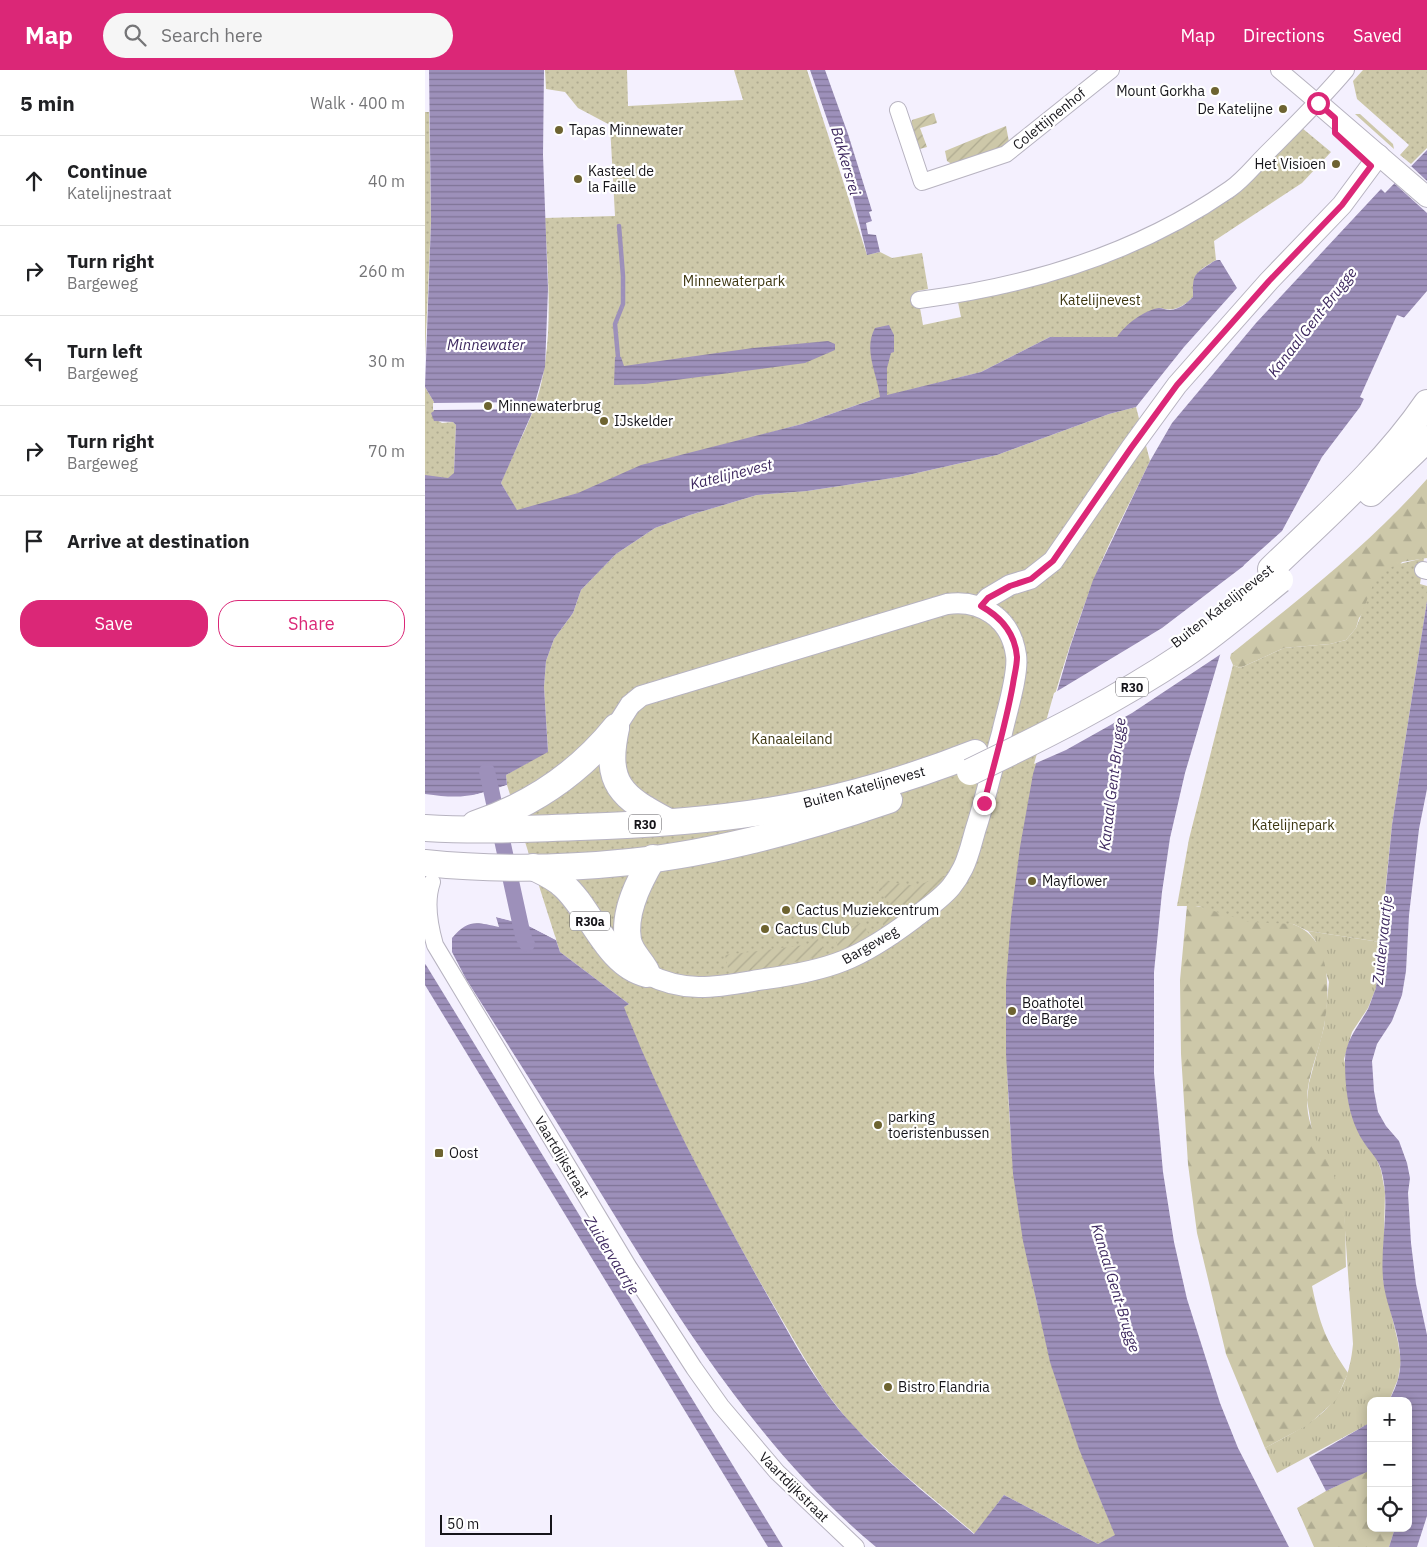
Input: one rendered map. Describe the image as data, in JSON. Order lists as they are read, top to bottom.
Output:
{
  "streets": {
    "main road": ["Buiten Katelijnevest", "R30", "R30a"],
    "street": ["Colettijnenhof", "Bargeweg", "Vaartdijkstraat"]
  },
  "crossings": [
    ["Buiten Katelijnevest", "R30a"],
    ["Buiten Katelijnevest", "Vaartdijkstraat"],
    ["R30a", "Bargeweg"]
  ],
  "water": [
    "Bakkersrei",
    "Kanaal Gent-Brugge",
    "Minnewater",
    "Katelijnevest",
    "Zuidervaartje"
  ],
  "parks": [
    "Minnewaterpark",
    "Katelijnevest",
    "Kanaaleiland",
    "Katelijnepark"
  ],
  "places": {
    "other": [
      "Mount Gorkha",
      "De Katelijne",
      "Tapas Minnewater",
      "Het Visioen",
      "Kasteel de la Faille",
      "Minnewaterbrug",
      "IJskelder",
      "Mayflower",
      "Cactus Muziekcentrum",
      "Cactus Club",
      "Boathotel de Barge",
      "parking toeristenbussen",
      "Bistro Flandria"
    ],
    "transit": ["Oost"]
  },
  "scale_bar": "50 m",
  "page": {
    "header": "Map",
    "search": "Search here",
    "nav": ["Map", "Directions", "Saved"],
    "heading": ["5 min", "Walk · 400 m"],
    "list": [
      ["Continue", "Katelijnestraat", "40 m"],
      ["Turn right", "Bargeweg", "260 m"],
      ["Turn left", "Bargeweg", "30 m"],
      ["Turn right", "Bargeweg", "70 m"],
      "Arrive at destination"
    ],
    "buttons": ["Save", "Share"],
    "map_buttons": ["+", "−"],
    "scale": "50 m"
  }
}
